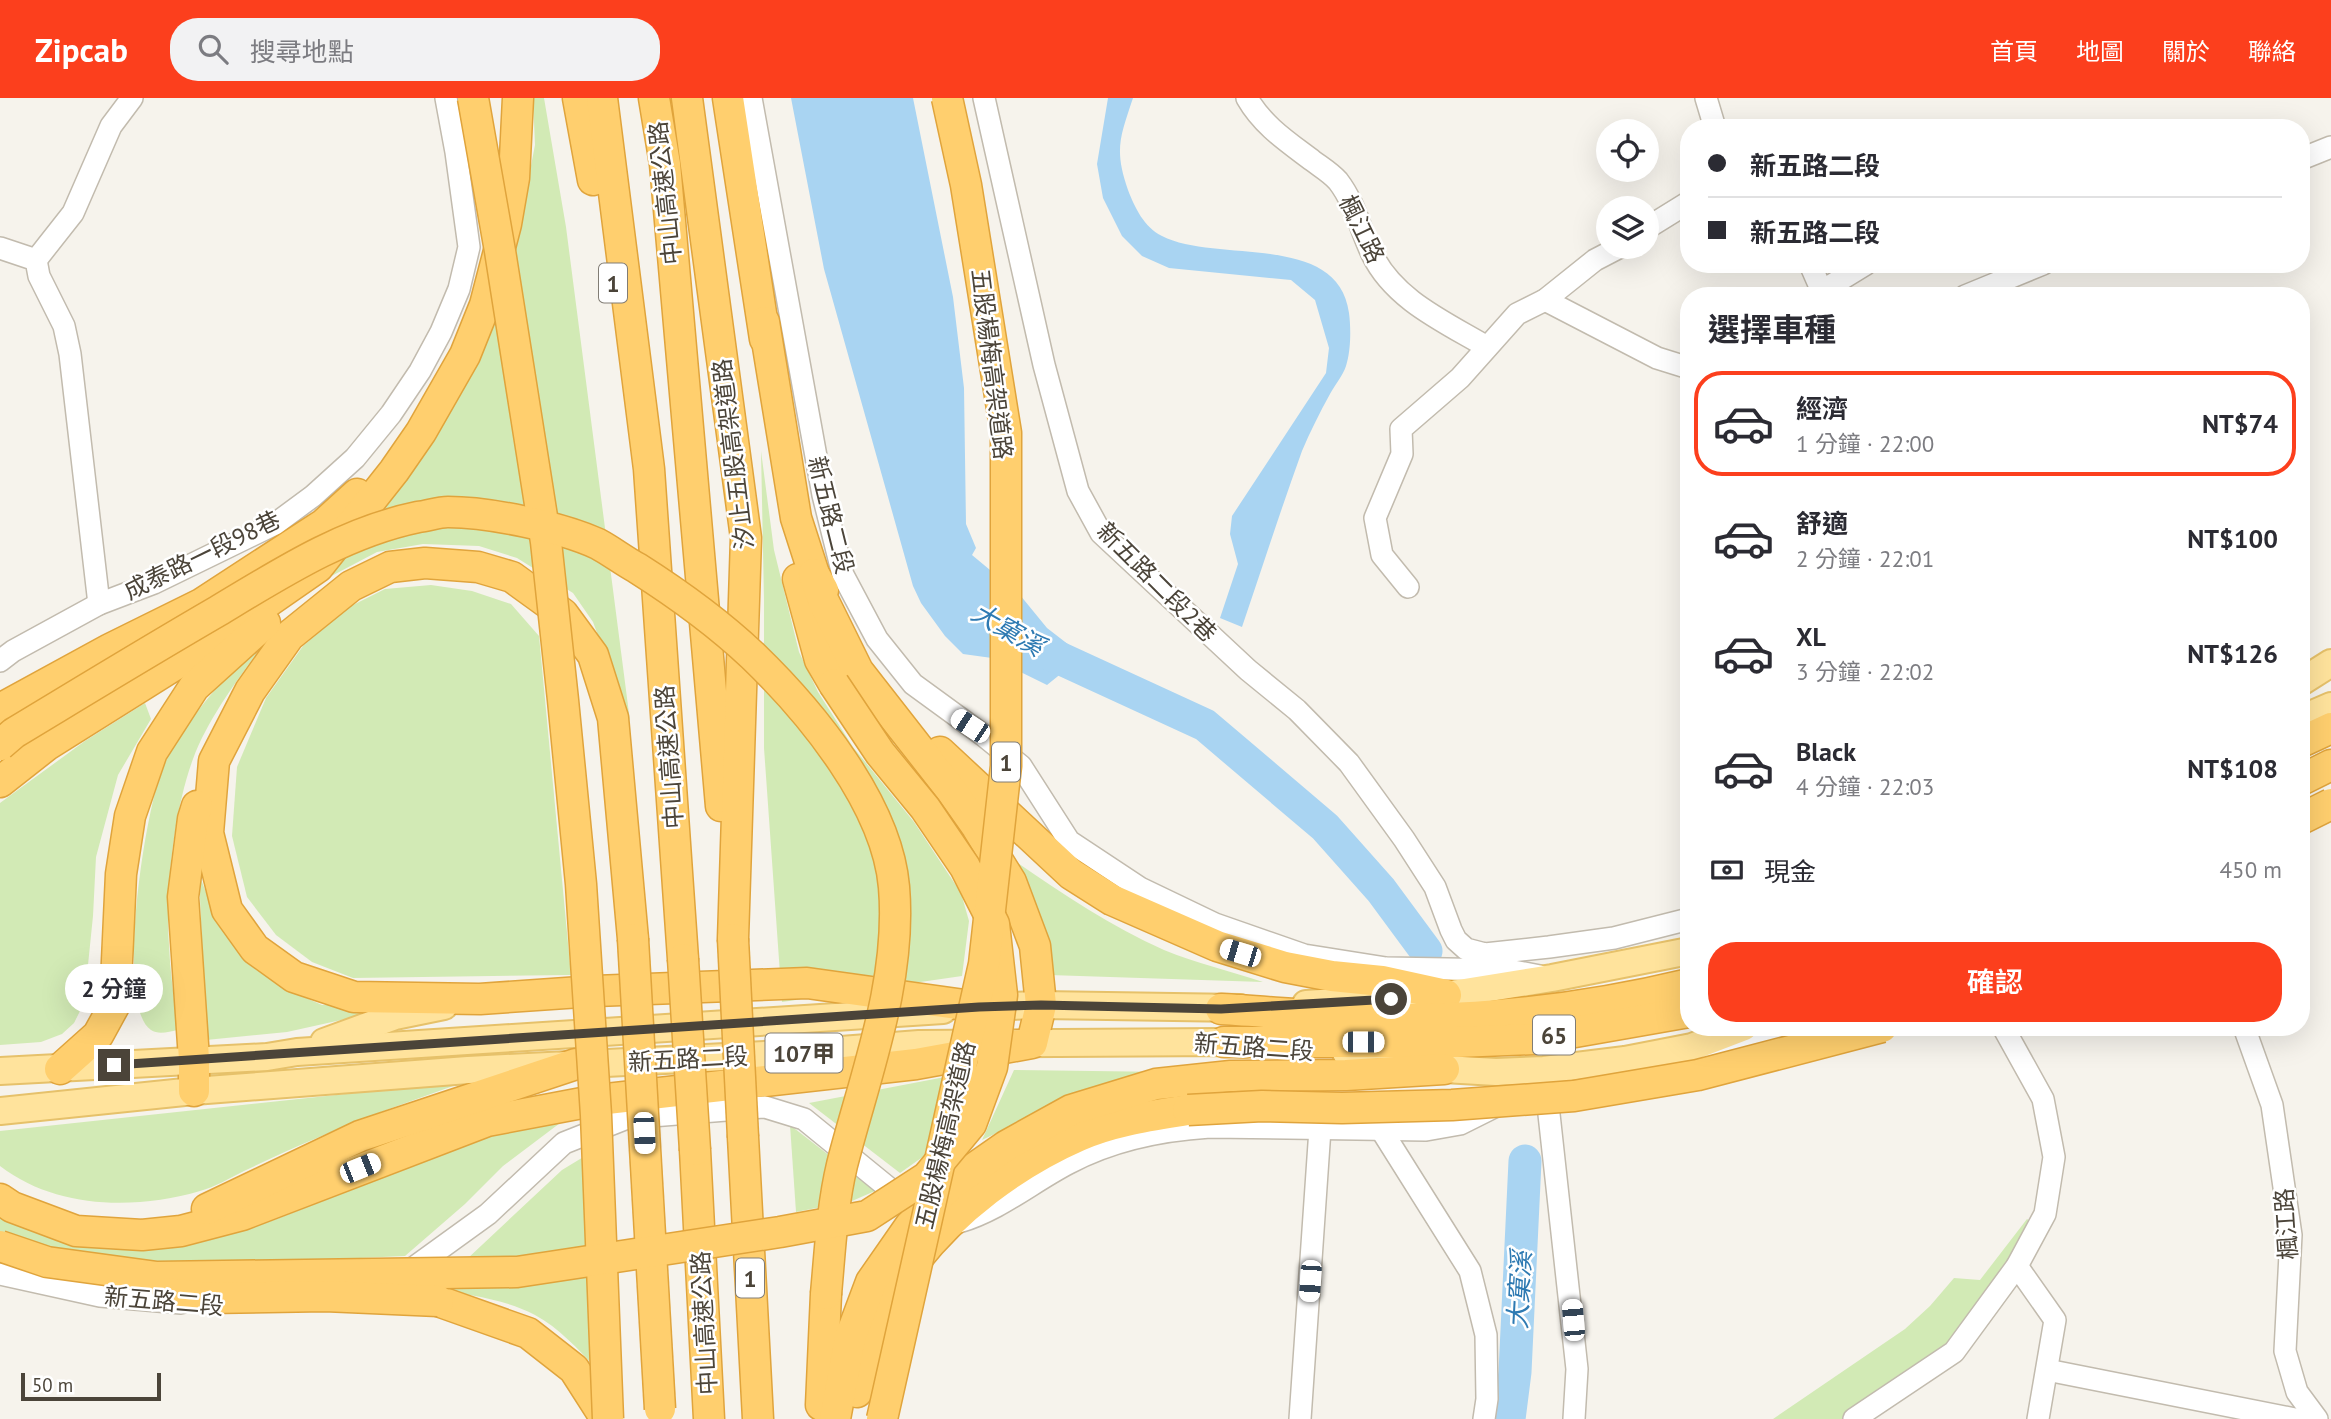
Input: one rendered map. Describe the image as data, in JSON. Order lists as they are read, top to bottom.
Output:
{
  "streets": {
    "highway": [
      "中山高速公路",
      "1",
      "五股楊梅高架道路",
      "汐止五股高架道路",
      "65"
    ],
    "main road": ["新五路二段", "107甲"],
    "street": ["楓江路", "成泰路一段98巷", "新五路二段2巷"]
  },
  "crossings": [
    ["中山高速公路", "1"],
    ["中山高速公路", "汐止五股高架道路"],
    ["新五路二段", "65"]
  ],
  "water": ["大窠溪"],
  "scale_bar": "50 m",
  "page": {
    "header": "Zipcab",
    "search": "搜尋地點",
    "nav": [
      "首頁",
      "地圖",
      "關於",
      "聯絡"
    ],
    "banner": ["新五路二段", "新五路二段"],
    "heading": "選擇車種",
    "list": [
      {
        "name": "經濟",
        "note": "1 分鐘 · 22:00",
        "value": "NT$74"
      },
      {
        "name": "舒適",
        "note": "2 分鐘 · 22:01",
        "value": "NT$100"
      },
      {
        "name": "XL",
        "note": "3 分鐘 · 22:02",
        "value": "NT$126"
      },
      {
        "name": "Black",
        "note": "4 分鐘 · 22:03",
        "value": "NT$108"
      }
    ],
    "pay": ["現金", "450 m"],
    "buttons": "確認",
    "bubble": "2 分鐘",
    "scale": "50 m"
  }
}
